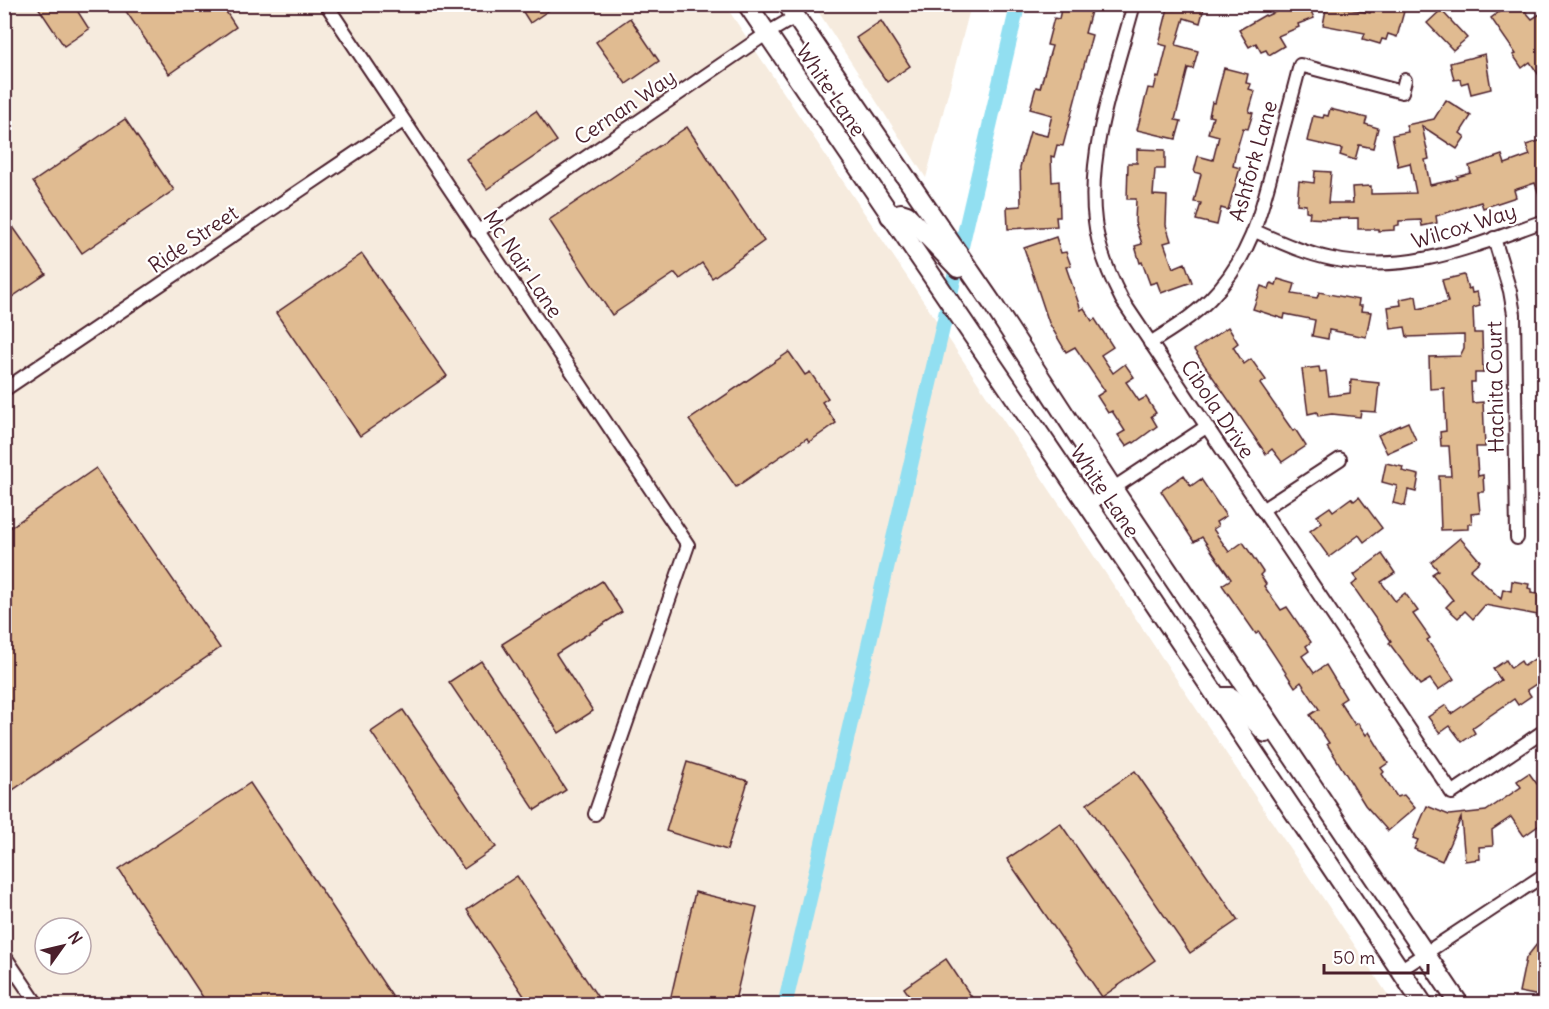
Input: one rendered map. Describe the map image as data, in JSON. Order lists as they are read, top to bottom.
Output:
{
  "streets": {
    "main road": ["White Lane"],
    "street": [
      "Cernan Way",
      "Ashfork Lane",
      "Wilcox Way",
      "Ride Street",
      "Mc Nair Lane",
      "Hachita Court",
      "Cibola Drive"
    ]
  },
  "crossings": [
    ["White Lane", "Cernan Way"],
    ["Cernan Way", "Mc Nair Lane"],
    ["Ashfork Lane", "Wilcox Way"],
    ["Ashfork Lane", "Cibola Drive"],
    ["Wilcox Way", "Hachita Court"],
    ["Ride Street", "Mc Nair Lane"]
  ],
  "scale_bar": "50 m",
  "north": "top right"
}
